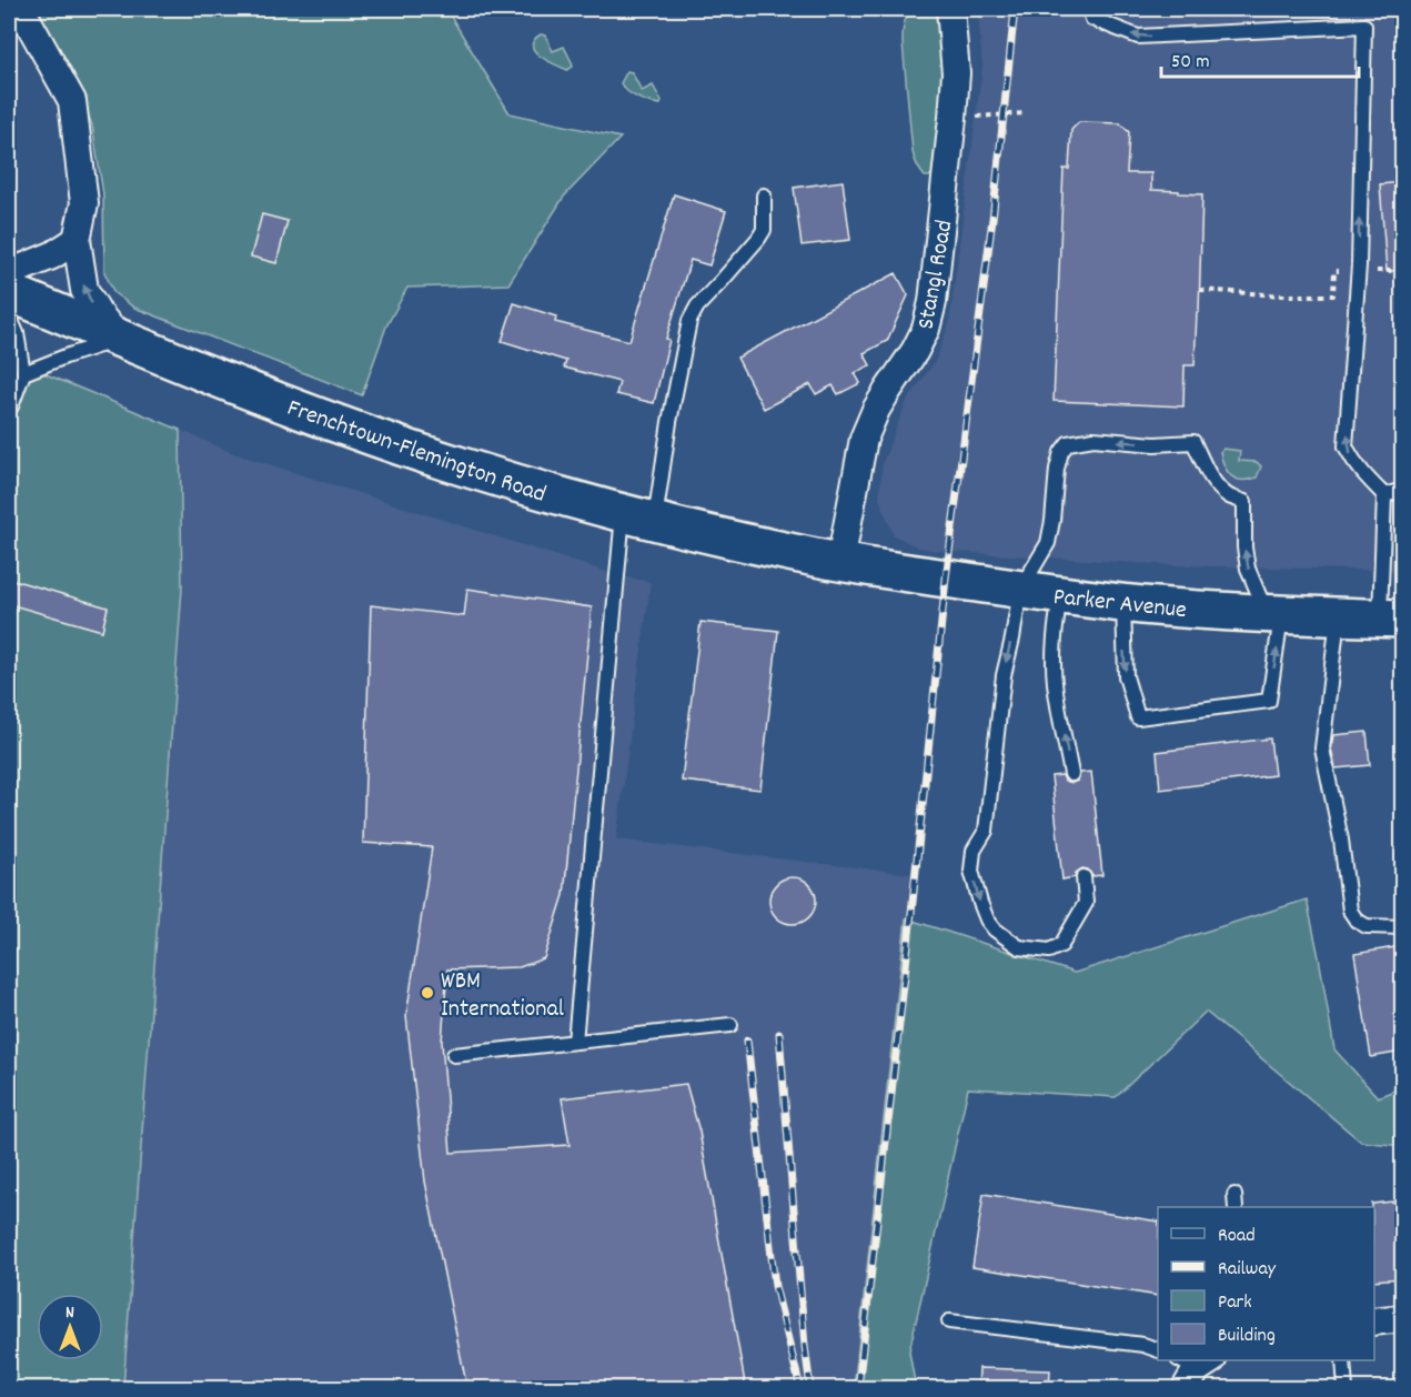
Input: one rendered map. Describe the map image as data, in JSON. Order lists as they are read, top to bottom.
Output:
{
  "streets": {
    "main road": ["Frenchtown-Flemington Road", "Parker Avenue"],
    "street": ["Stangl Road"]
  },
  "crossings": [
    ["Stangl Road", "Frenchtown-Flemington Road"],
    ["Stangl Road", "Parker Avenue"],
    ["Frenchtown-Flemington Road", "Parker Avenue"]
  ],
  "places": ["WBM International"],
  "legend": [
    "Road",
    "Railway",
    "Park",
    "Building"
  ],
  "scale_bar": "50 m",
  "north": "top"
}
